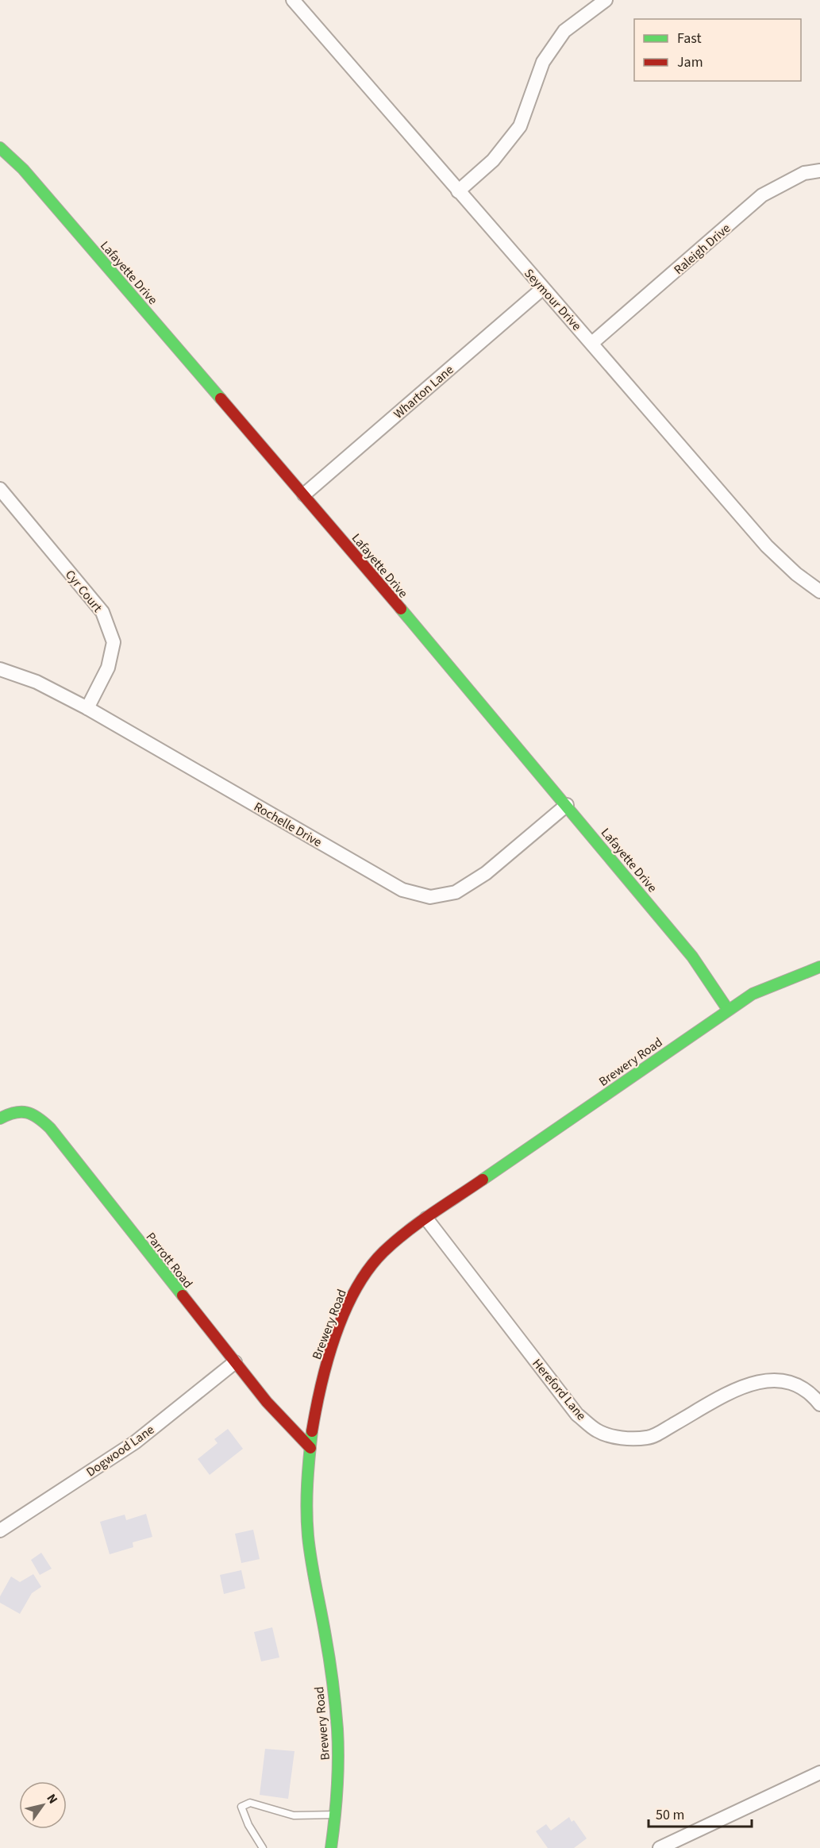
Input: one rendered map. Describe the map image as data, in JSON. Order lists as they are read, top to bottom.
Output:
{
  "streets": {
    "street": [
      "Raleigh Drive",
      "Lafayette Drive",
      "Seymour Drive",
      "Wharton Lane",
      "Cyr Court",
      "Rochelle Drive",
      "Brewery Road",
      "Parrott Road",
      "Hereford Lane",
      "Dogwood Lane"
    ]
  },
  "crossings": [
    ["Raleigh Drive", "Seymour Drive"],
    ["Lafayette Drive", "Wharton Lane"],
    ["Lafayette Drive", "Rochelle Drive"],
    ["Lafayette Drive", "Brewery Road"],
    ["Seymour Drive", "Wharton Lane"],
    ["Cyr Court", "Rochelle Drive"],
    ["Brewery Road", "Parrott Road"],
    ["Brewery Road", "Hereford Lane"],
    ["Parrott Road", "Dogwood Lane"]
  ],
  "legend": ["Fast", "Jam"],
  "scale_bar": "50 m",
  "north": "top right"
}
